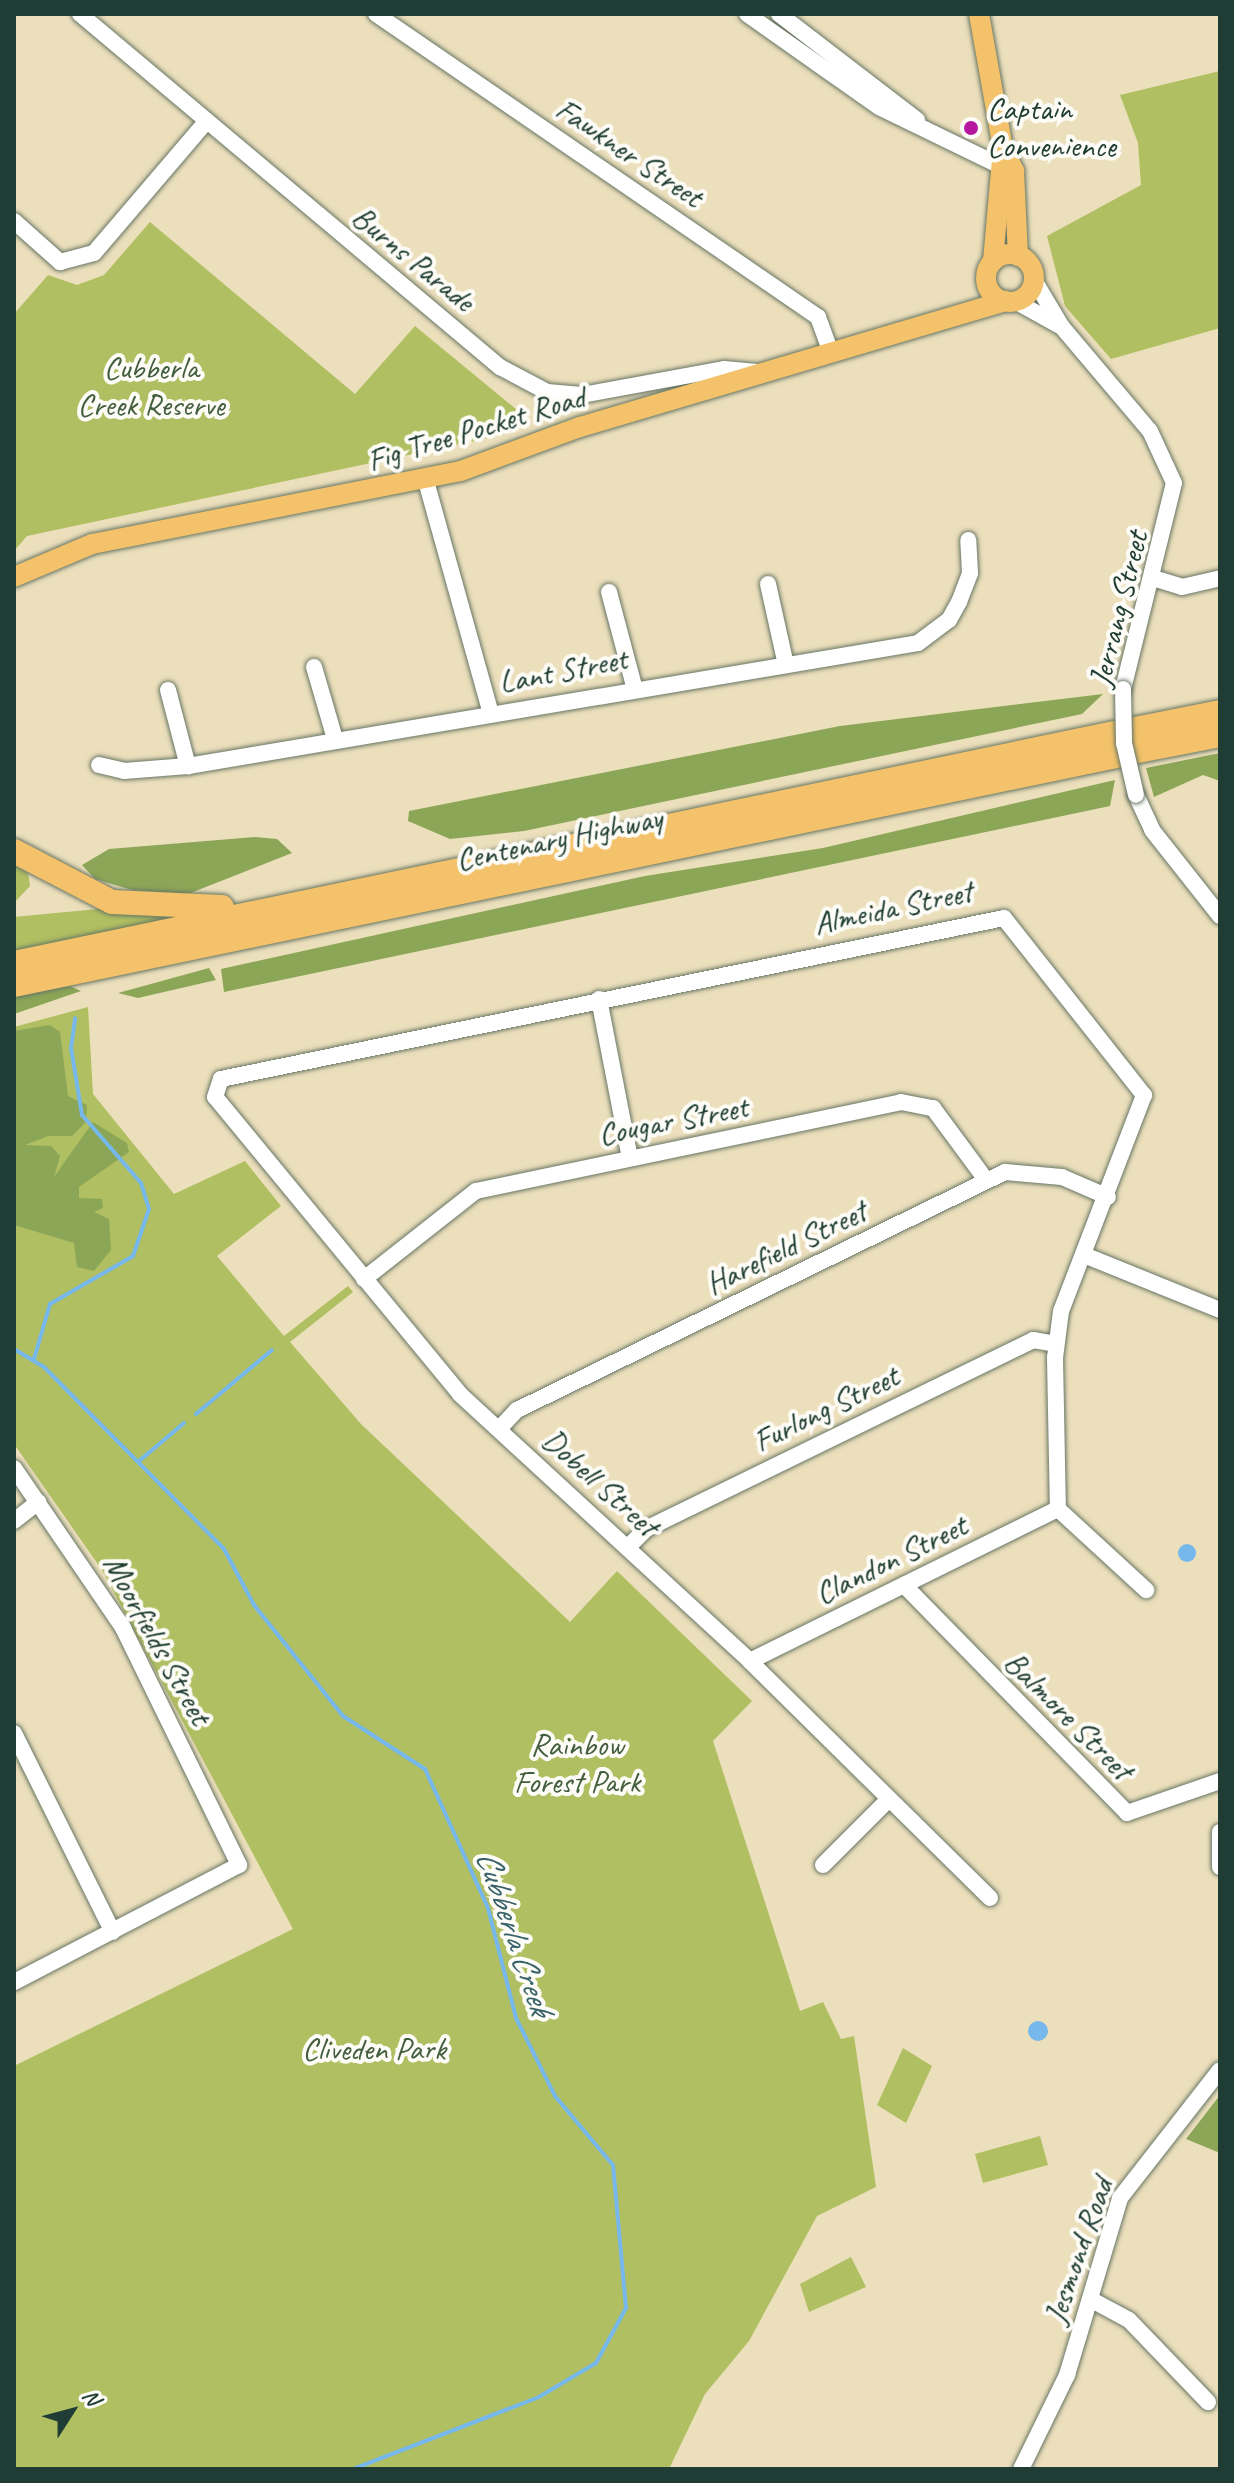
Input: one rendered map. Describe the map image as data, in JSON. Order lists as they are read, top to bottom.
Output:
{
  "streets": {
    "highway": ["Centenary Highway"],
    "main road": ["Fig Tree Pocket Road"],
    "street": [
      "Fawkner Street",
      "Burns Parade",
      "Jerrang Street",
      "Lant Street",
      "Almeida Street",
      "Cougar Street",
      "Harefield Street",
      "Furlong Street",
      "Dobell Street",
      "Clandon Street",
      "Moorfields Street",
      "Balmore Street",
      "Jesmond Road"
    ]
  },
  "crossings": [
    ["Fawkner Street", "Fig Tree Pocket Road"],
    ["Burns Parade", "Fig Tree Pocket Road"],
    ["Fig Tree Pocket Road", "Jerrang Street"],
    ["Almeida Street", "Harefield Street"],
    ["Almeida Street", "Furlong Street"],
    ["Almeida Street", "Dobell Street"],
    ["Almeida Street", "Clandon Street"],
    ["Cougar Street", "Harefield Street"],
    ["Cougar Street", "Dobell Street"],
    ["Harefield Street", "Dobell Street"],
    ["Furlong Street", "Dobell Street"],
    ["Dobell Street", "Clandon Street"],
    ["Clandon Street", "Balmore Street"]
  ],
  "water": ["Cubberla Creek"],
  "parks": ["Cubberla Creek Reserve", "Rainbow Forest Park", "Cliveden Park"],
  "places": ["Captain Convenience"],
  "north": "top right"
}
